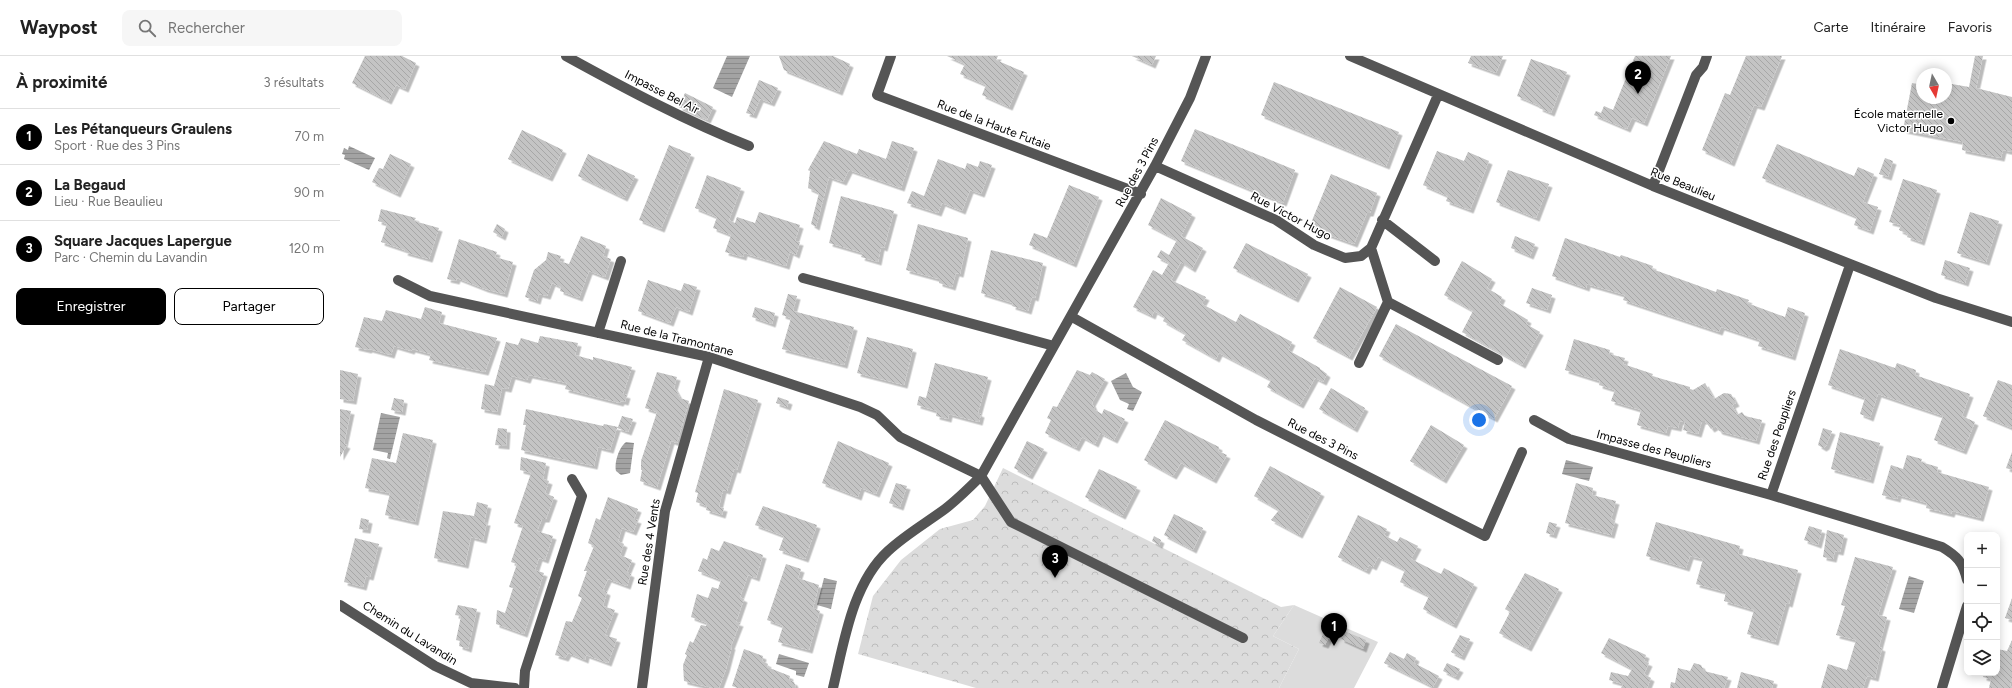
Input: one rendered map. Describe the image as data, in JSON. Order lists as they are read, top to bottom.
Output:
{
  "streets": {
    "street": [
      "Impasse Bel Air",
      "Rue de la Haute Futaie",
      "Rue des 3 Pins",
      "Rue Beaulieu",
      "Rue Victor Hugo",
      "Rue de la Tramontane",
      "Rue des Peupliers",
      "Impasse des Peupliers",
      "Rue des 4 Vents",
      "Chemin du Lavandin"
    ]
  },
  "crossings": [
    ["Rue de la Haute Futaie", "Rue des 3 Pins"],
    ["Rue des 3 Pins", "Rue Victor Hugo"],
    ["Rue des 3 Pins", "Rue de la Tramontane"],
    ["Rue Beaulieu", "Rue des Peupliers"],
    ["Rue de la Tramontane", "Rue des 4 Vents"],
    ["Rue des Peupliers", "Impasse des Peupliers"]
  ],
  "places": ["École maternelle Victor Hugo"],
  "north": "bottom",
  "page": {
    "header": "Waypost",
    "search": "Rechercher",
    "nav": ["Carte", "Itinéraire", "Favoris"],
    "heading": ["À proximité", "3 résultats"],
    "pins": ["2", "3", "1"],
    "list": [
      {
        "mark": "1",
        "name": "Les Pétanqueurs Graulens",
        "note": "Sport · Rue des 3 Pins",
        "value": "70 m"
      },
      {
        "mark": "2",
        "name": "La Begaud",
        "note": "Lieu · Rue Beaulieu",
        "value": "90 m"
      },
      {
        "mark": "3",
        "name": "Square Jacques Lapergue",
        "note": "Parc · Chemin du Lavandin",
        "value": "120 m"
      }
    ],
    "buttons": ["Enregistrer", "Partager"],
    "map_buttons": ["+", "−"]
  }
}
